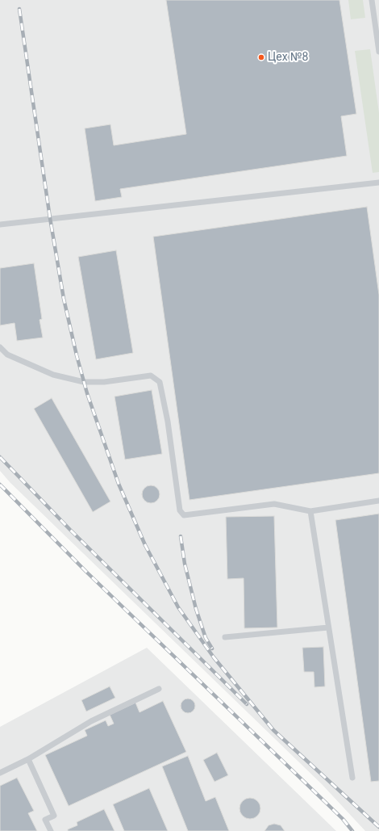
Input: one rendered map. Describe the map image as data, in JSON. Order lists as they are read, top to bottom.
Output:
{
  "places": ["Цех №8"]
}
